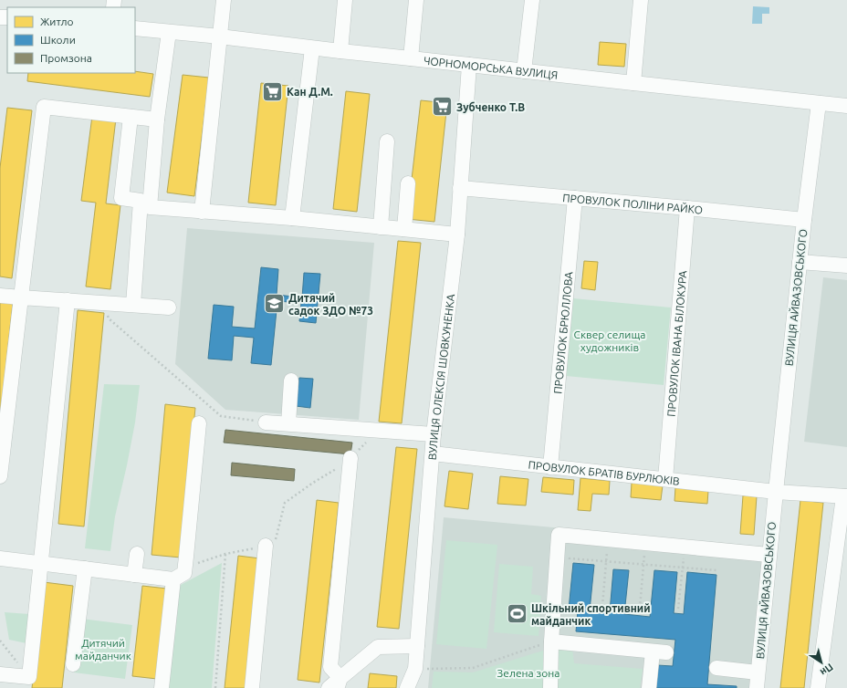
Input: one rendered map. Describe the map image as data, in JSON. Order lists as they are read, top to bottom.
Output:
{
  "streets": {
    "street": [
      "ЧОРНОМОРСЬКА ВУЛИЦЯ",
      "ПРОВУЛОК ПОЛІНИ РАЙКО",
      "ВУЛИЦЯ АЙВАЗОВСЬКОГО",
      "ПРОВУЛОК БРЮЛЛОВА",
      "ПРОВУЛОК ІВАНА БІЛОКУРА",
      "ВУЛИЦЯ ОЛЕКСІЯ ШОВКУНЕНКА",
      "ПРОВУЛОК БРАТІВ БУРЛЮКІВ"
    ]
  },
  "crossings": [
    ["ЧОРНОМОРСЬКА ВУЛИЦЯ", "ВУЛИЦЯ АЙВАЗОВСЬКОГО"],
    ["ЧОРНОМОРСЬКА ВУЛИЦЯ", "ВУЛИЦЯ ОЛЕКСІЯ ШОВКУНЕНКА"],
    ["ПРОВУЛОК ПОЛІНИ РАЙКО", "ВУЛИЦЯ АЙВАЗОВСЬКОГО"],
    ["ПРОВУЛОК ПОЛІНИ РАЙКО", "ПРОВУЛОК БРЮЛЛОВА"],
    ["ПРОВУЛОК ПОЛІНИ РАЙКО", "ПРОВУЛОК ІВАНА БІЛОКУРА"],
    ["ПРОВУЛОК ПОЛІНИ РАЙКО", "ВУЛИЦЯ ОЛЕКСІЯ ШОВКУНЕНКА"],
    ["ВУЛИЦЯ АЙВАЗОВСЬКОГО", "ПРОВУЛОК БРАТІВ БУРЛЮКІВ"],
    ["ПРОВУЛОК БРЮЛЛОВА", "ПРОВУЛОК БРАТІВ БУРЛЮКІВ"],
    ["ПРОВУЛОК ІВАНА БІЛОКУРА", "ПРОВУЛОК БРАТІВ БУРЛЮКІВ"],
    ["ВУЛИЦЯ ОЛЕКСІЯ ШОВКУНЕНКА", "ПРОВУЛОК БРАТІВ БУРЛЮКІВ"]
  ],
  "parks": ["Сквер селища художників", "Дитячий майданчик", "Зелена зона"],
  "places": {
    "supermarket": ["Кан Д.М.", "Зубченко Т.В"],
    "school or university": ["Дитячий садок ЗДО №73"],
    "sports": ["Шкільний спортивний майданчик"]
  },
  "legend": ["Житло", "Школи", "Промзона"],
  "north": "bottom right"
}
